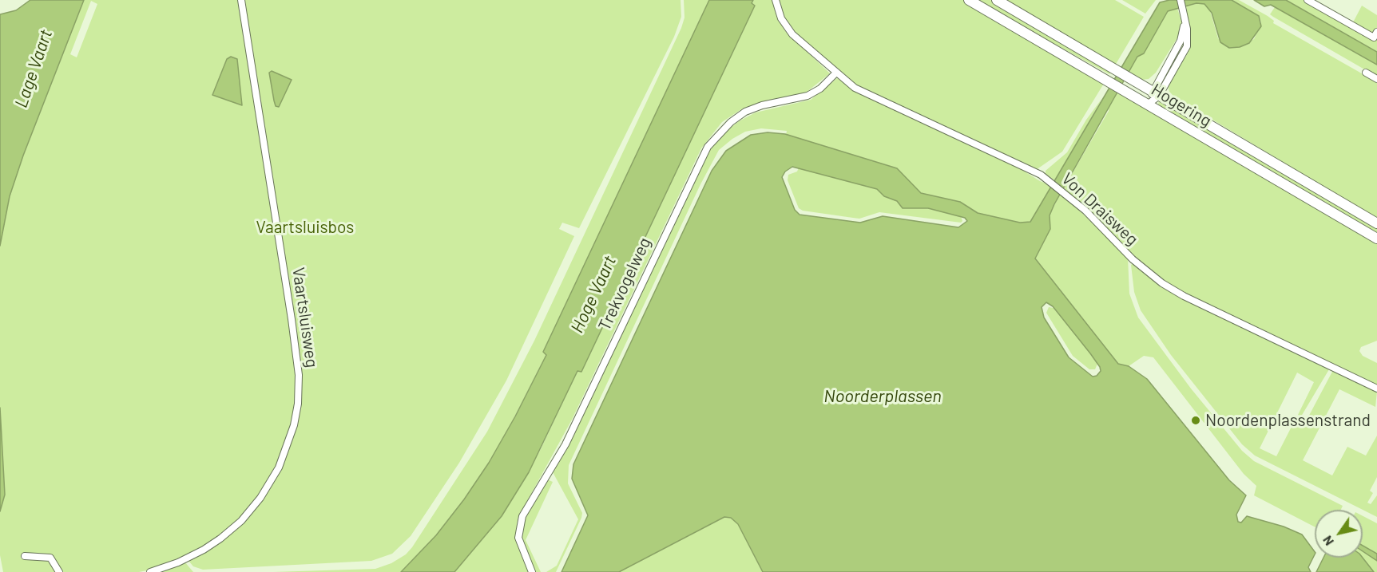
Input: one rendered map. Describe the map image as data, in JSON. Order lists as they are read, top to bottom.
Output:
{
  "streets": {
    "highway": ["Hogering"],
    "street": ["Von Draisweg", "Trekvogelweg", "Vaartsluisweg"]
  },
  "crossings": [
    ["Von Draisweg", "Trekvogelweg"]
  ],
  "water": ["Lage Vaart", "Hoge Vaart", "Noorderplassen"],
  "parks": ["Vaartsluisbos"],
  "places": ["Noordenplassenstrand"],
  "north": "bottom left"
}
